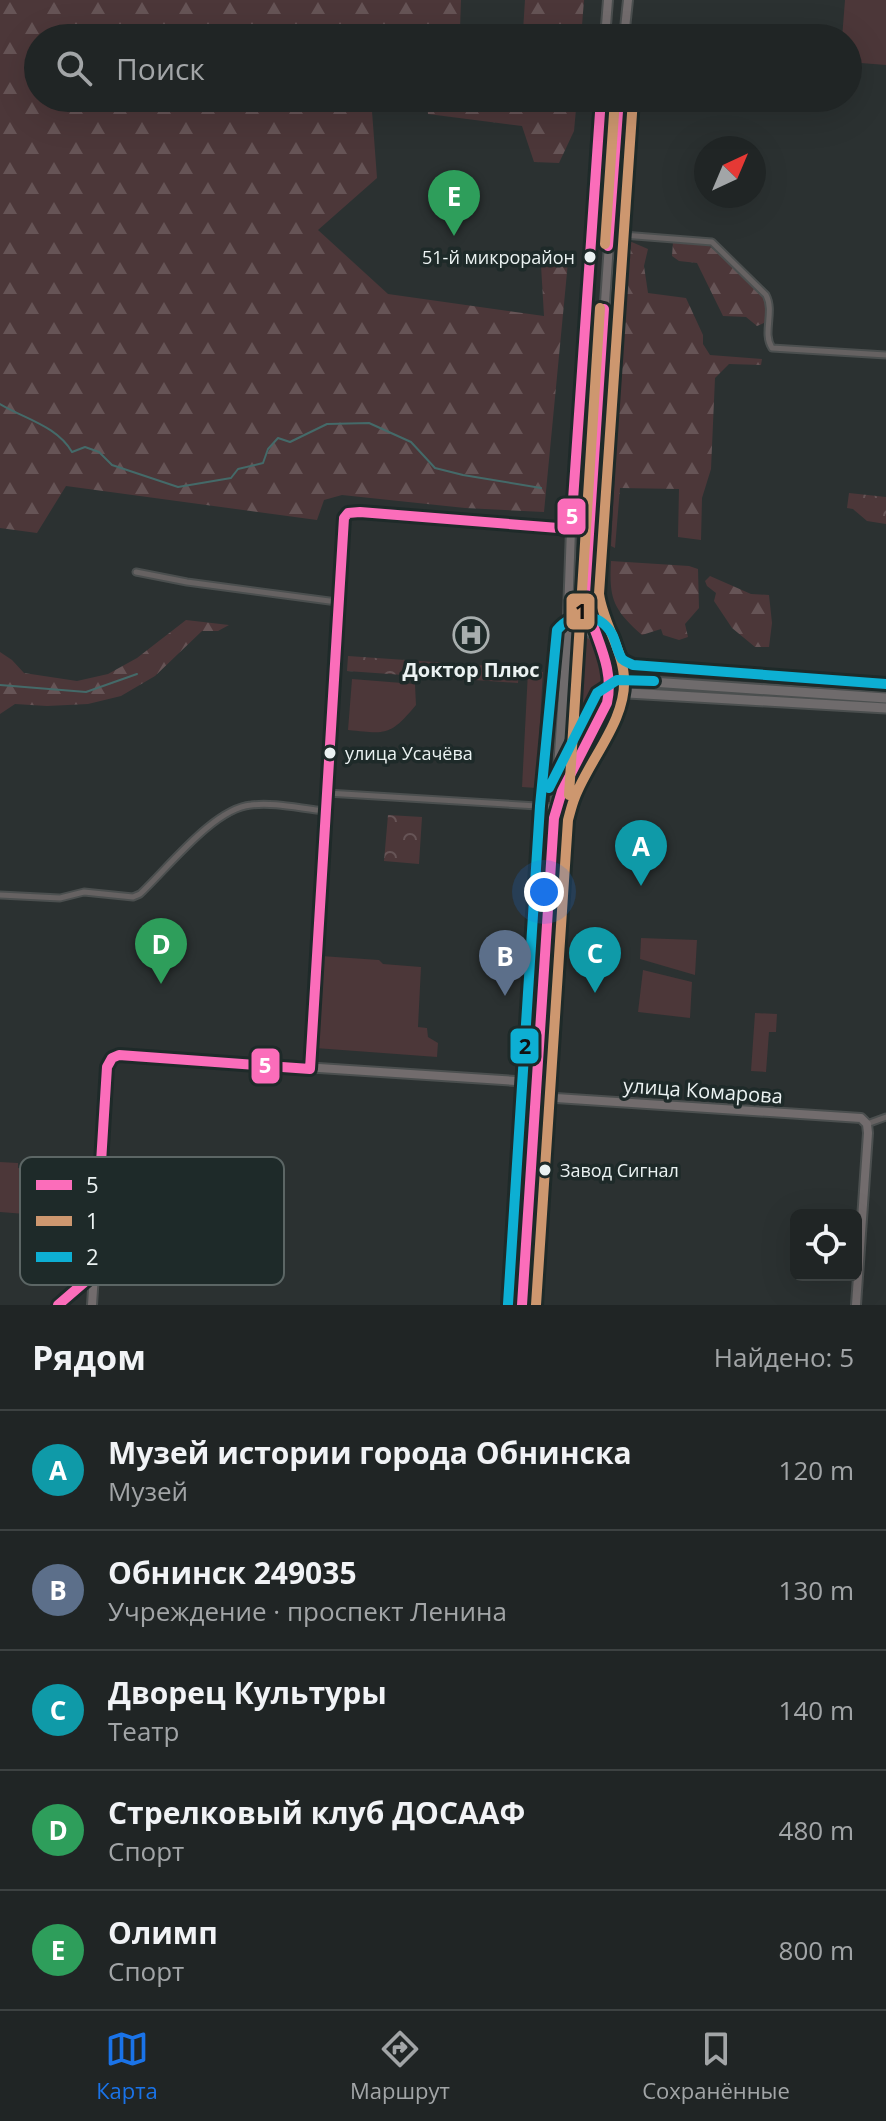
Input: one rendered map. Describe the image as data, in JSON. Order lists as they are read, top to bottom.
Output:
{
  "streets": {
    "street": ["улица Комарова"]
  },
  "places": {
    "other": ["51-й микрорайон", "улица Усачёва", "Завод Сигнал"],
    "hospital": ["Доктор Плюс"]
  },
  "lines": ["transit line 5", "transit line 1", "transit line 2"],
  "legend": ["5", "1", "2"],
  "north": "top right",
  "page": {
    "search": "Поиск",
    "pins": [
      "E",
      "A",
      "D",
      "C",
      "B"
    ],
    "heading": ["Рядом", "Найдено: 5"],
    "list": [
      {
        "mark": "A",
        "name": "Музей истории города Обнинска",
        "note": "Музей",
        "value": "120 m"
      },
      {
        "mark": "B",
        "name": "Обнинск 249035",
        "note": "Учреждение · проспект Ленина",
        "value": "130 m"
      },
      {
        "mark": "C",
        "name": "Дворец Культуры",
        "note": "Театр",
        "value": "140 m"
      },
      {
        "mark": "D",
        "name": "Стрелковый клуб ДОСААФ",
        "note": "Спорт",
        "value": "480 m"
      },
      {
        "mark": "E",
        "name": "Олимп",
        "note": "Спорт",
        "value": "800 m"
      }
    ],
    "nav": ["Карта", "Маршрут", "Сохранённые"]
  }
}
